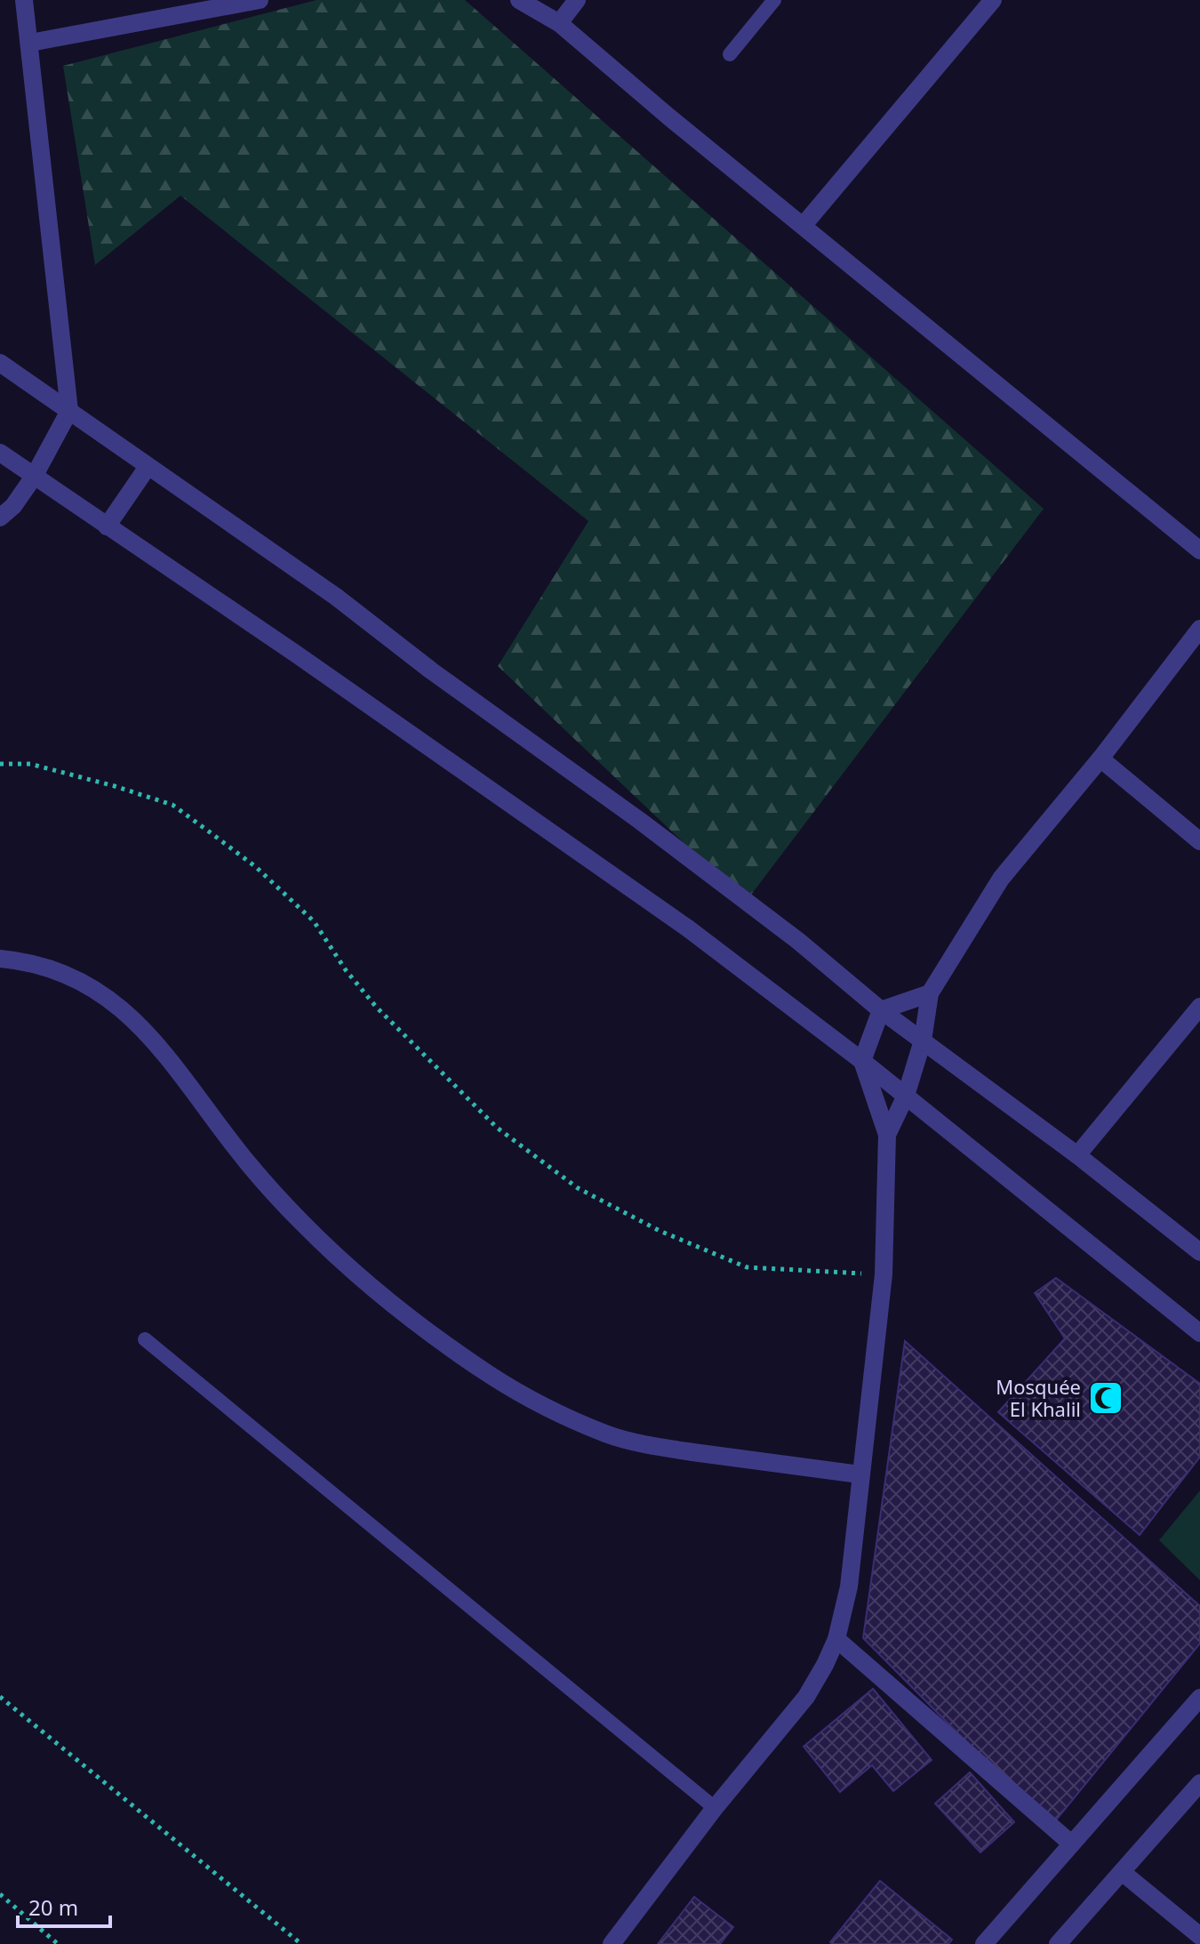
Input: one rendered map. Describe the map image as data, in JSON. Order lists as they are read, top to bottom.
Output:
{
  "places": {
    "mosque": ["Mosquée El Khalil"]
  },
  "scale_bar": "20 m"
}
